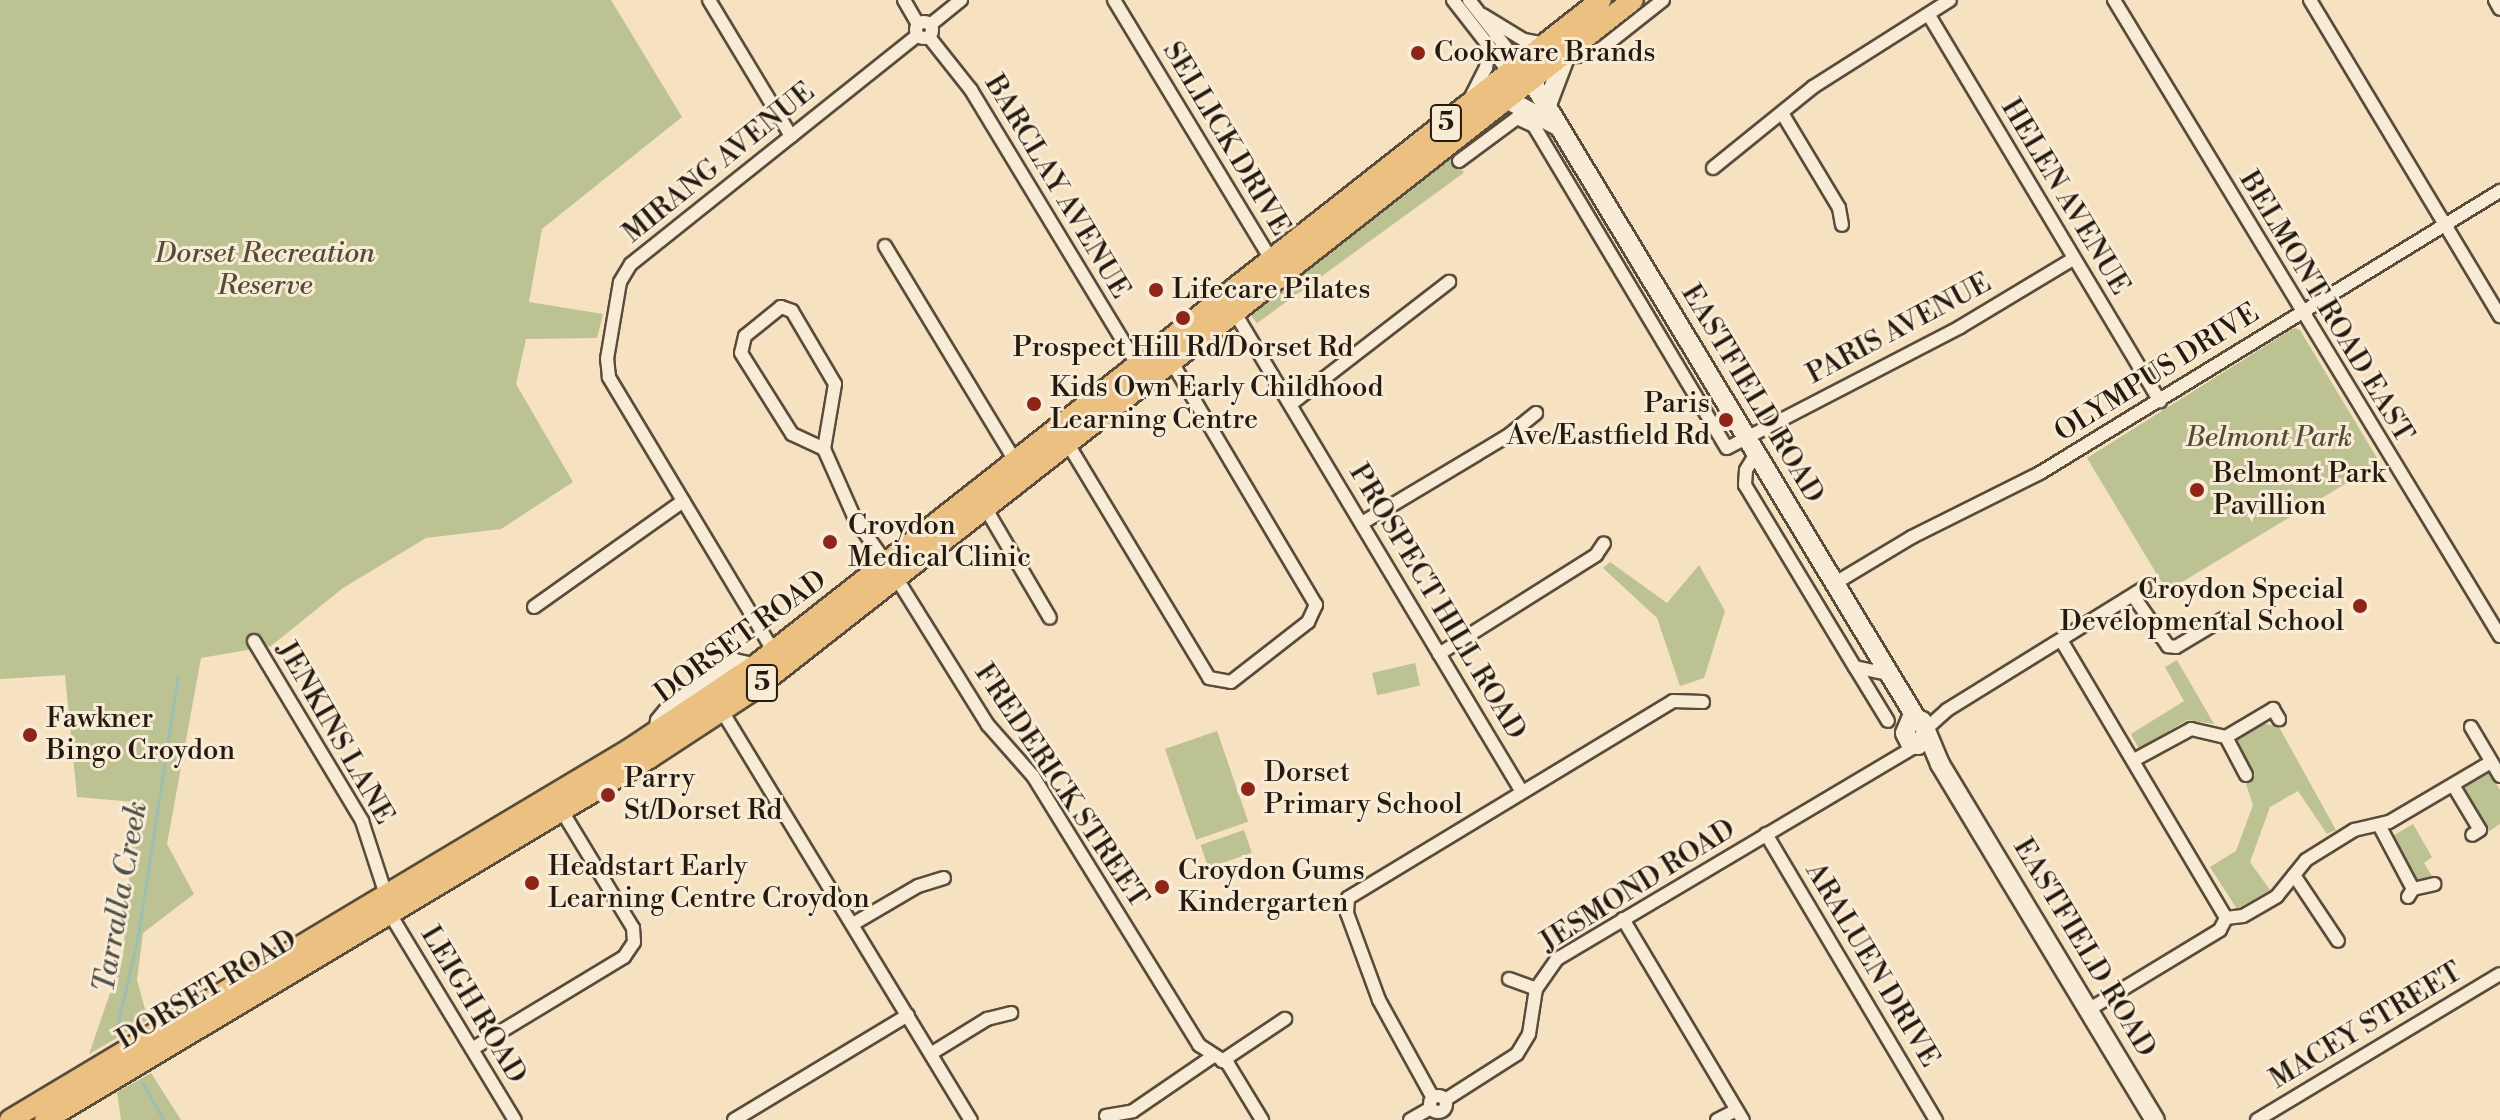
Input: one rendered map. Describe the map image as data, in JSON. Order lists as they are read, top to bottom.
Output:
{
  "streets": {
    "main road": ["5", "EASTFIELD ROAD", "DORSET ROAD"],
    "street": [
      "SELLICK DRIVE",
      "MIRANG AVENUE",
      "BARCLAY AVENUE",
      "HELEN AVENUE",
      "BELMONT ROAD EAST",
      "PARIS AVENUE",
      "OLYMPUS DRIVE",
      "PROSPECT HILL ROAD",
      "JENKINS LANE",
      "FREDERICK STREET",
      "JESMOND ROAD",
      "ARALUEN DRIVE",
      "LEIGH ROAD",
      "MACEY STREET"
    ]
  },
  "crossings": [
    ["SELLICK DRIVE", "DORSET ROAD"],
    ["MIRANG AVENUE", "BARCLAY AVENUE"],
    ["MIRANG AVENUE", "DORSET ROAD"],
    ["BARCLAY AVENUE", "DORSET ROAD"],
    ["HELEN AVENUE", "PARIS AVENUE"],
    ["HELEN AVENUE", "OLYMPUS DRIVE"],
    ["BELMONT ROAD EAST", "OLYMPUS DRIVE"],
    ["PARIS AVENUE", "EASTFIELD ROAD"],
    ["OLYMPUS DRIVE", "EASTFIELD ROAD"],
    ["EASTFIELD ROAD", "DORSET ROAD"],
    ["EASTFIELD ROAD", "JESMOND ROAD"],
    ["PROSPECT HILL ROAD", "DORSET ROAD"],
    ["DORSET ROAD", "JENKINS LANE"],
    ["DORSET ROAD", "FREDERICK STREET"],
    ["DORSET ROAD", "LEIGH ROAD"],
    ["JENKINS LANE", "LEIGH ROAD"],
    ["JESMOND ROAD", "ARALUEN DRIVE"]
  ],
  "water": ["Tarralla Creek"],
  "parks": ["Dorset Recreation Reserve", "Belmont Park"],
  "places": [
    "Cookware Brands",
    "Lifecare Pilates",
    "Prospect Hill Rd/Dorset Rd",
    "Kids Own Early Childhood Learning Centre",
    "Paris Ave/Eastfield Rd",
    "Belmont Park Pavillion",
    "Croydon Medical Clinic",
    "Croydon Special Developmental School",
    "Fawkner Bingo Croydon",
    "Dorset Primary School",
    "Parry St/Dorset Rd",
    "Headstart Early Learning Centre Croydon",
    "Croydon Gums Kindergarten"
  ]
}
